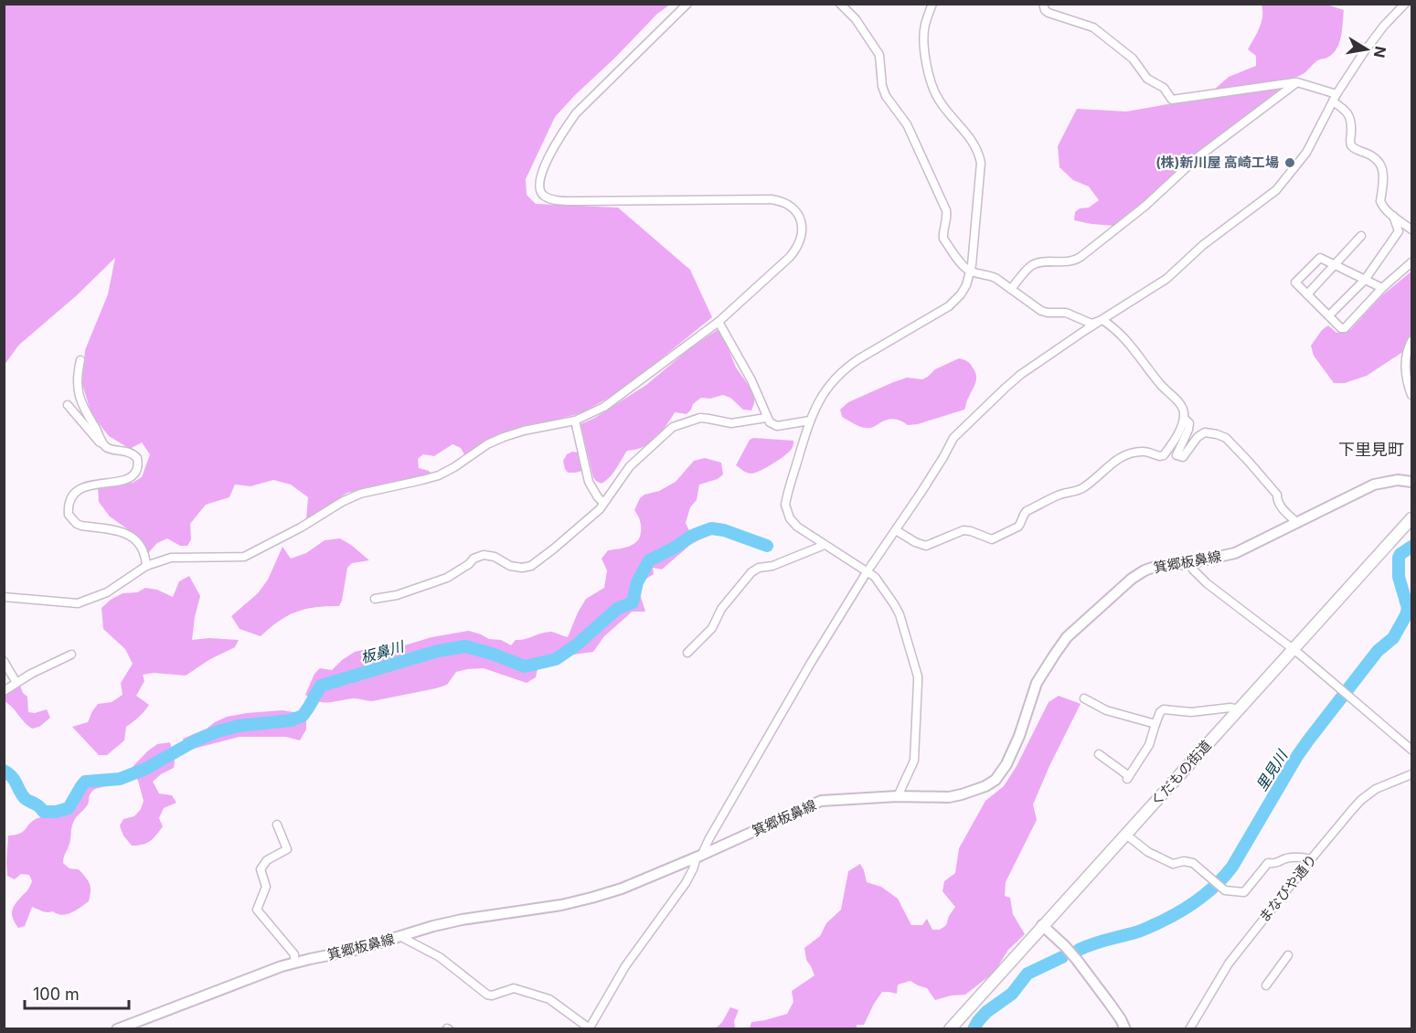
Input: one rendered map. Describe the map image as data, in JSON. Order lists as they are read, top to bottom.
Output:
{
  "streets": {
    "highway": ["くだもの街道"],
    "main road": ["箕郷板鼻線"],
    "street": ["まなびや通り"]
  },
  "districts": ["下里見町"],
  "water": ["板鼻川", "里見川"],
  "places": ["(株)新川屋 高崎工場"],
  "scale_bar": "100 m",
  "north": "right"
}
